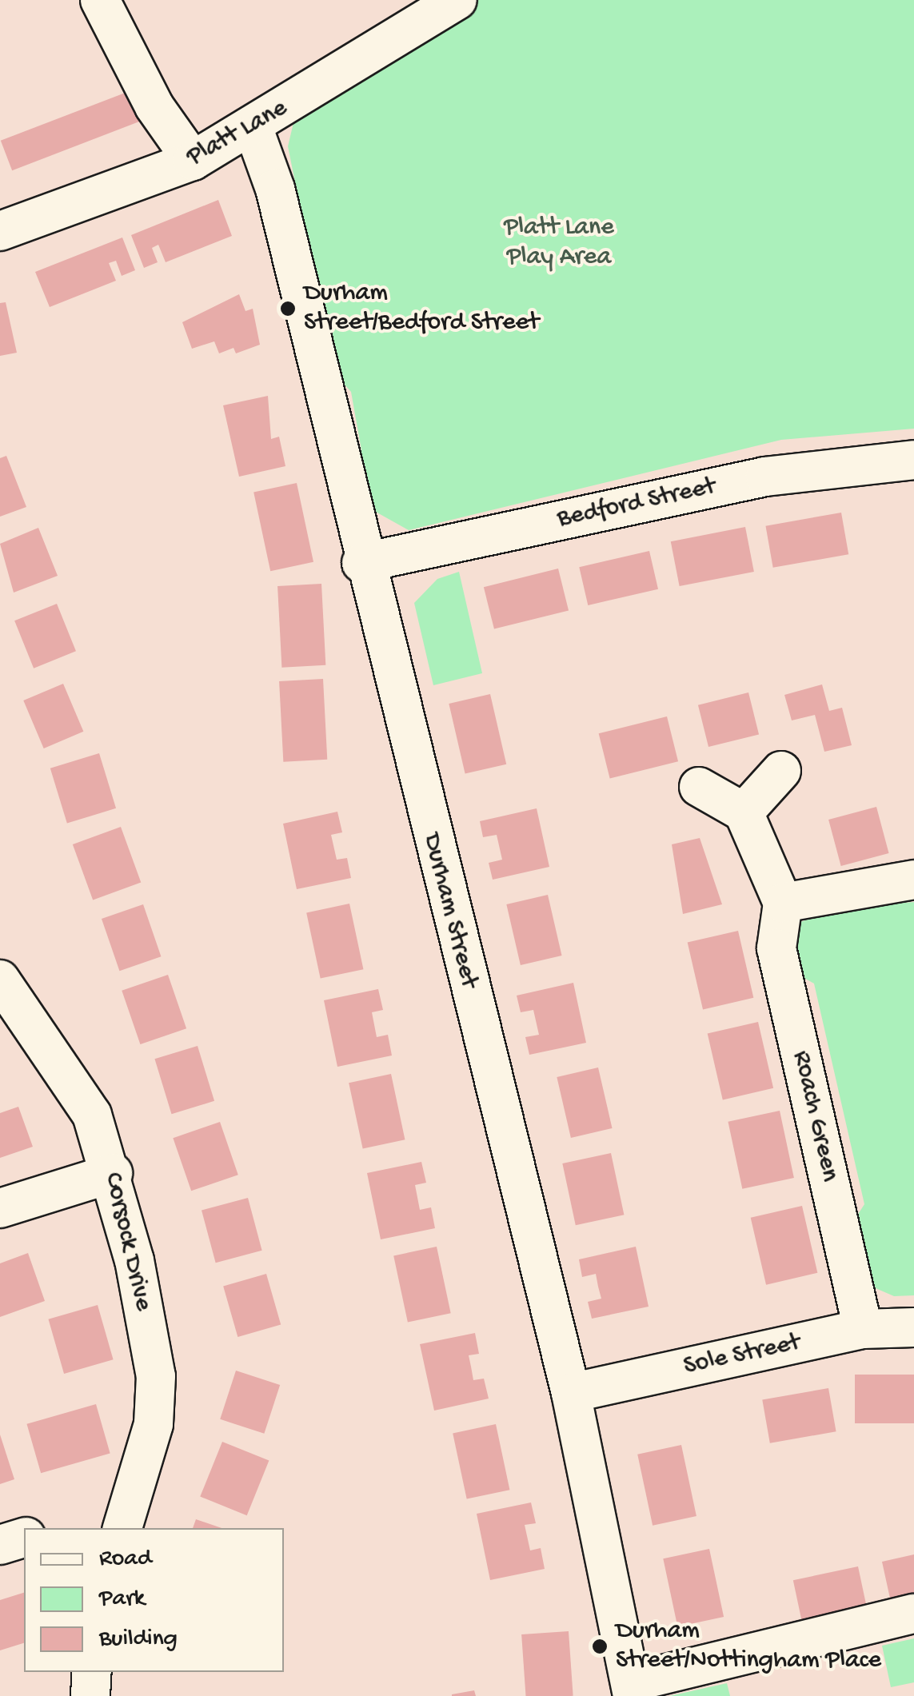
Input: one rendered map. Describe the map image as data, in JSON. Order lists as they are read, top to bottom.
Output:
{
  "streets": {
    "street": [
      "Platt Lane",
      "Bedford Street",
      "Durham Street",
      "Roach Green",
      "Corsock Drive",
      "Sole Street"
    ]
  },
  "crossings": [
    ["Platt Lane", "Durham Street"],
    ["Bedford Street", "Durham Street"],
    ["Durham Street", "Sole Street"],
    ["Roach Green", "Sole Street"]
  ],
  "parks": ["Platt Lane Play Area"],
  "places": ["Durham Street/Bedford Street", "Durham Street/Nottingham Place"],
  "legend": ["Road", "Park", "Building"]
}
